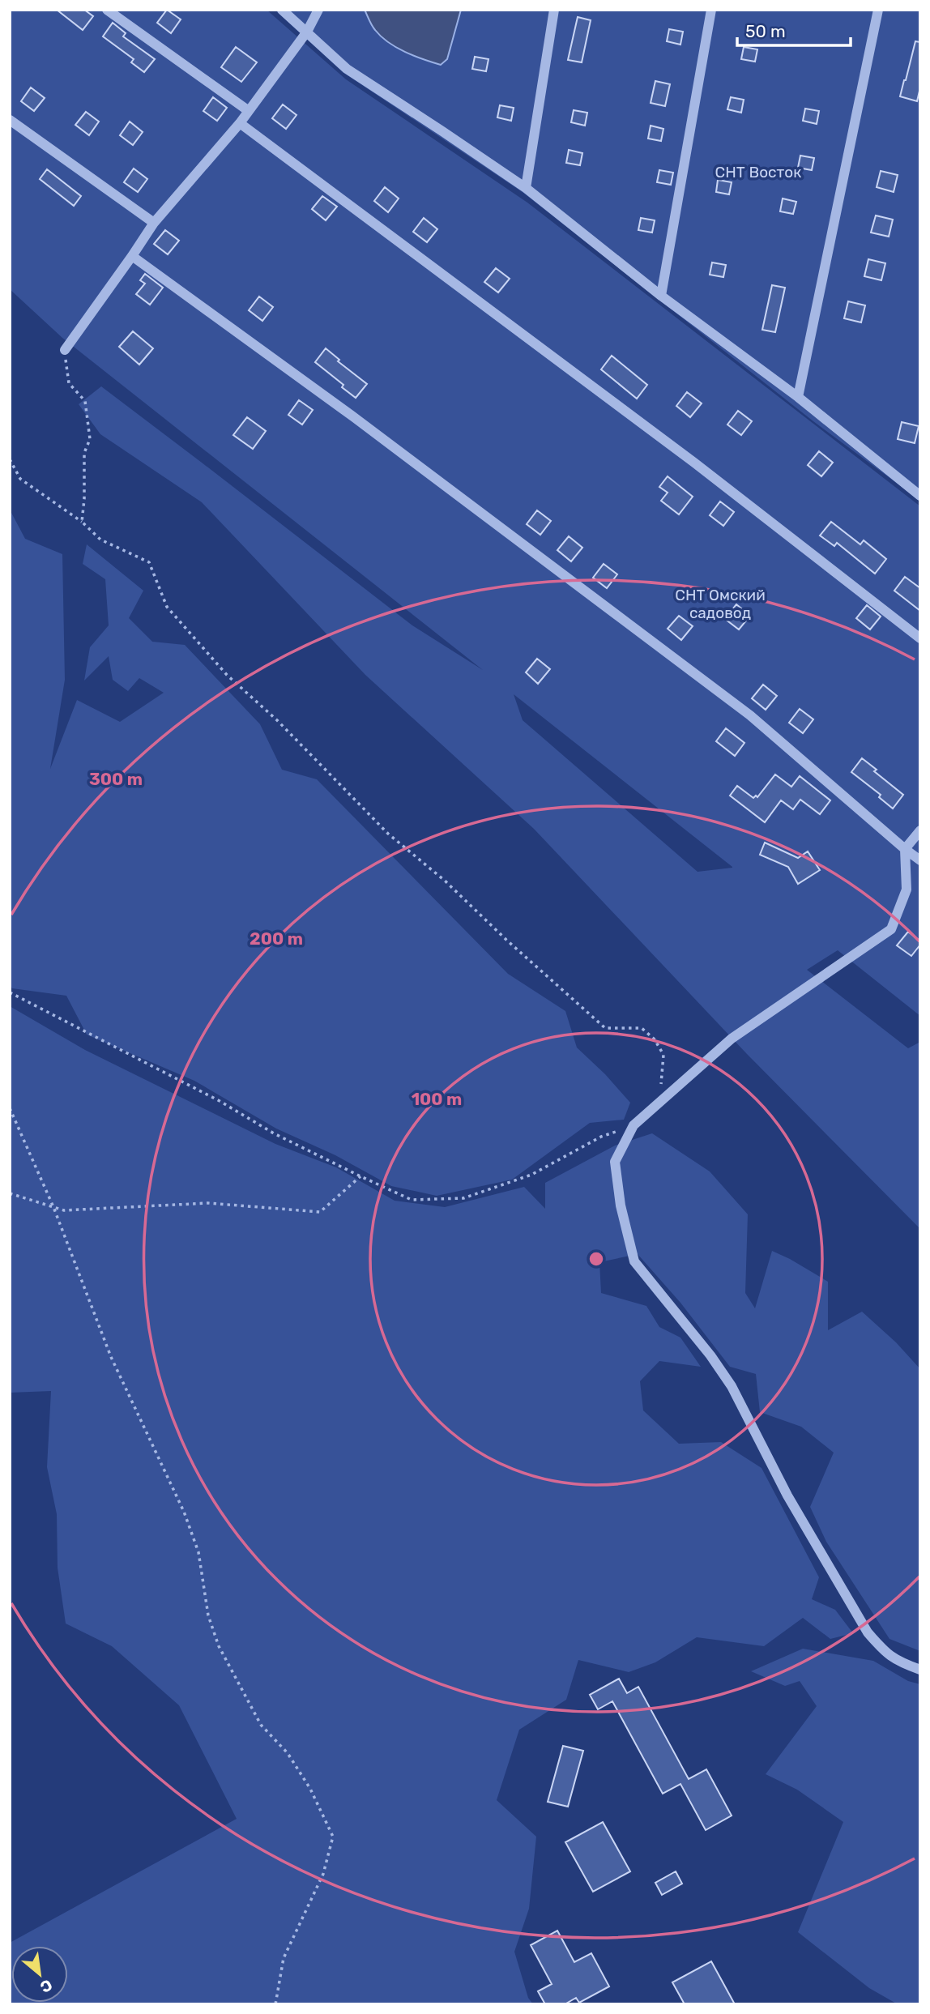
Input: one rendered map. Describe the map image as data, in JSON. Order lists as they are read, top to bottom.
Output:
{
  "parks": ["СНТ Восток", "СНТ Омский садовод"],
  "scale_bar": "50 m",
  "north": "bottom right",
  "rings": ["300 m", "200 m", "100 m"]
}
